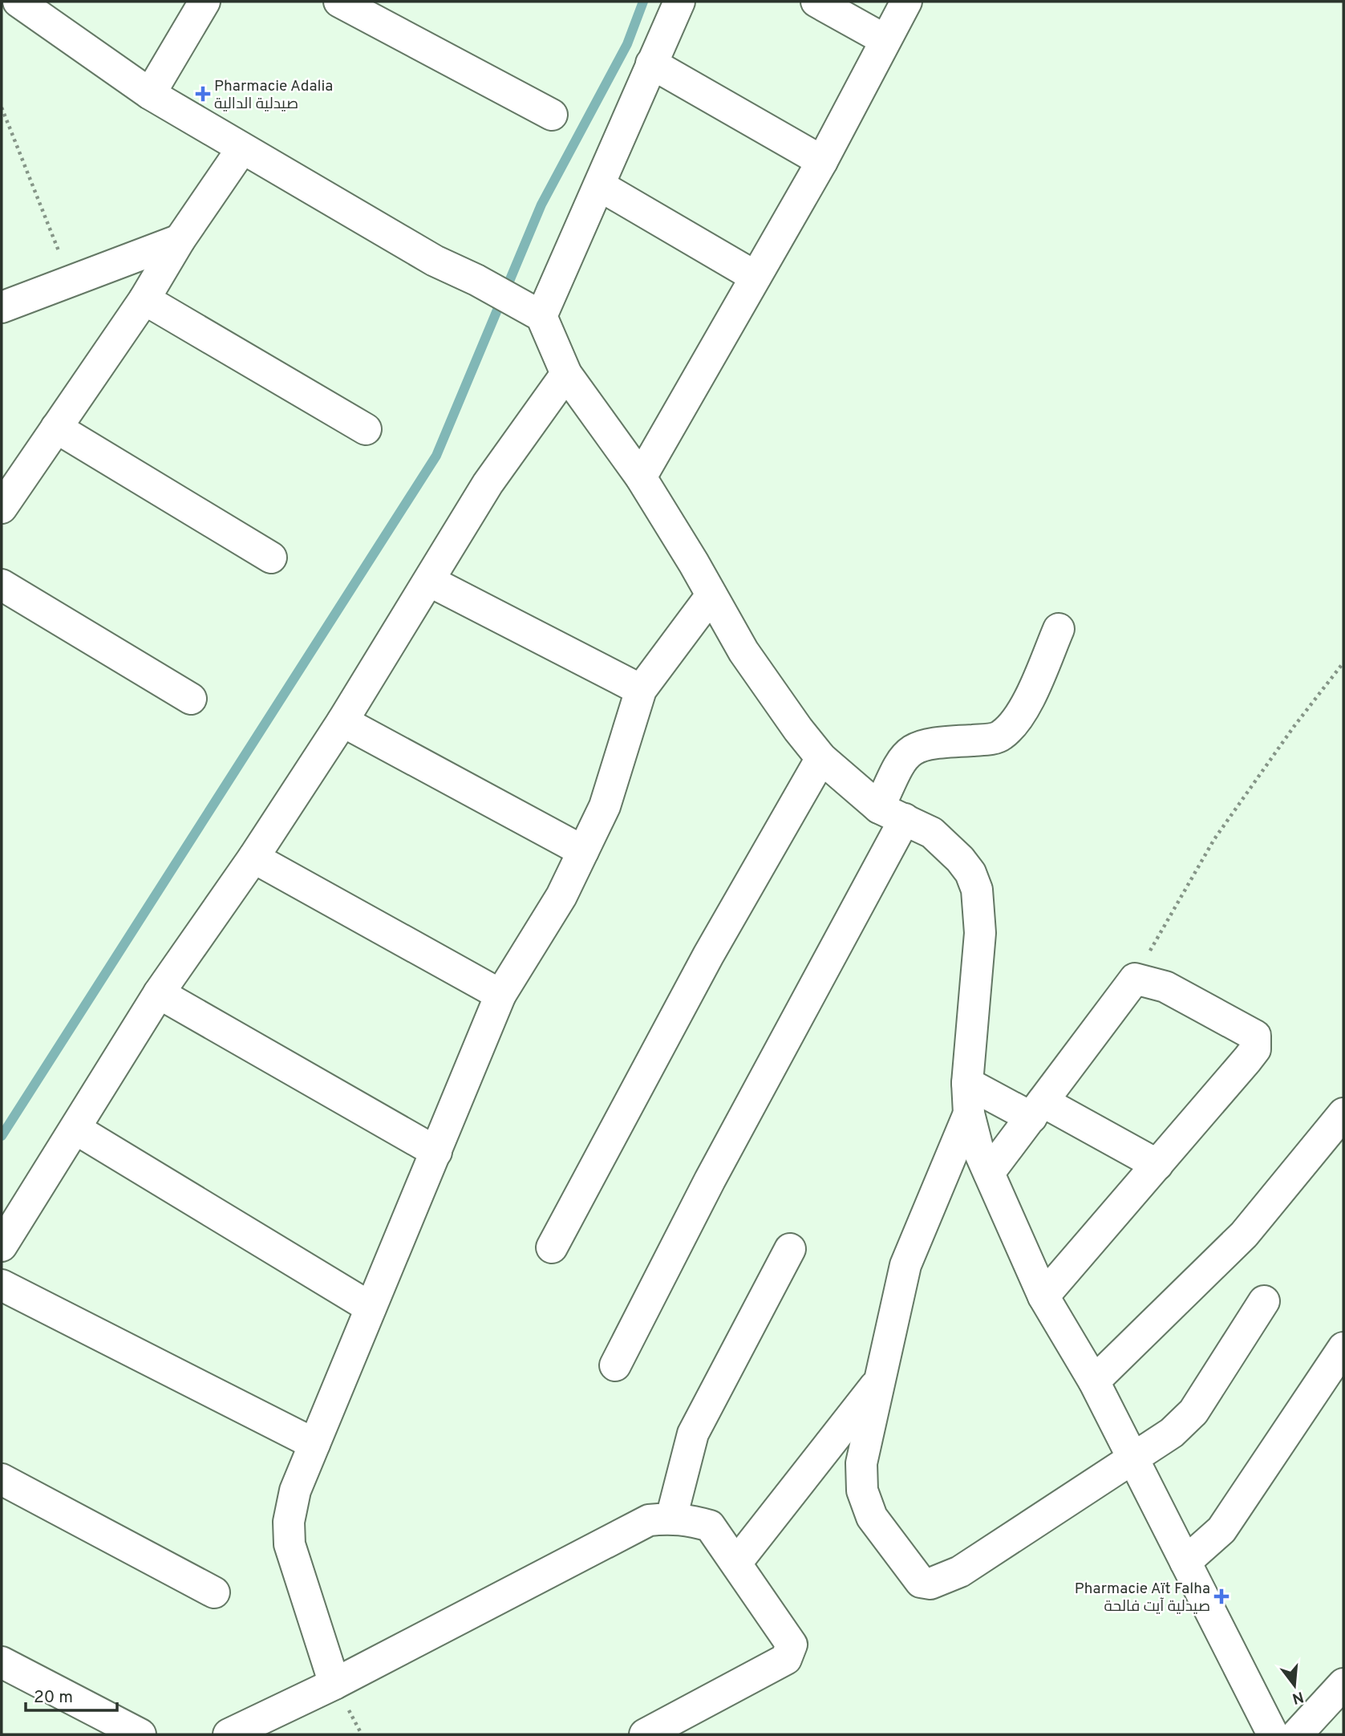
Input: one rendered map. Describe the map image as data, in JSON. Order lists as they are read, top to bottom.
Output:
{
  "places": {
    "health": ["Pharmacie Adalia صيدلية الدالية", "Pharmacie Aït Falha صيدلية آيت فالحة"]
  },
  "scale_bar": "20 m",
  "north": "bottom"
}
